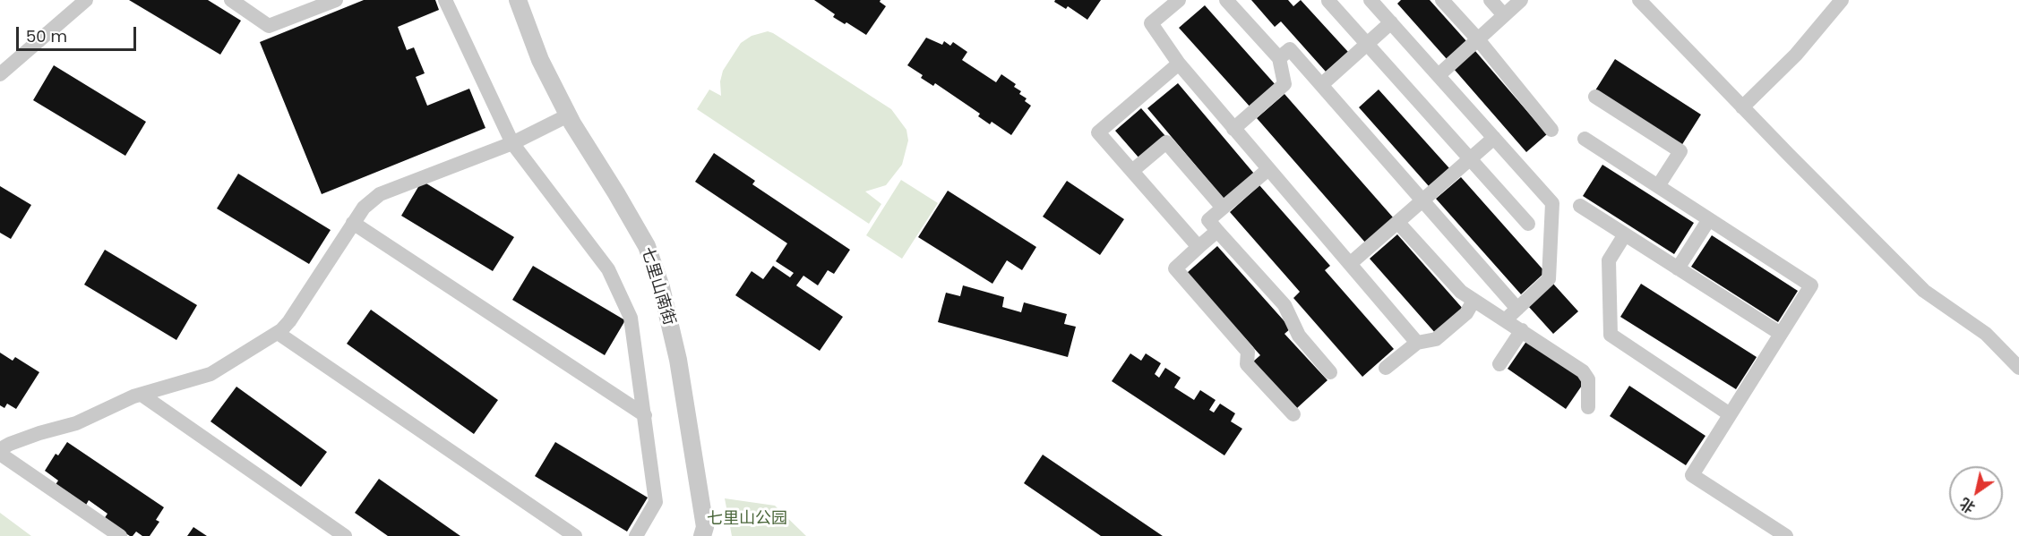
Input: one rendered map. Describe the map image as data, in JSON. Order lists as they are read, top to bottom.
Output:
{
  "streets": {
    "street": ["七里山南街"]
  },
  "parks": ["七里山公园"],
  "scale_bar": "50 m",
  "north": "bottom left"
}
